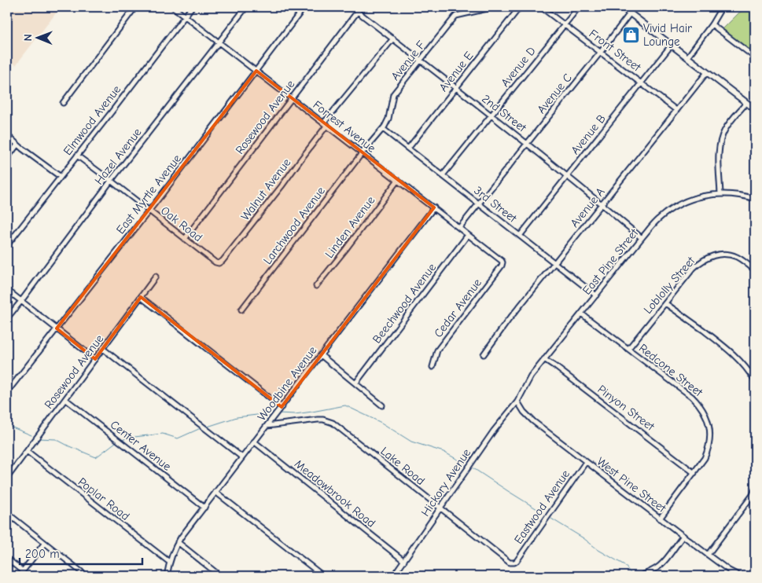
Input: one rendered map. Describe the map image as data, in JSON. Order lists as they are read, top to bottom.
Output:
{
  "streets": {
    "street": [
      "Front Street",
      "Avenue F",
      "Avenue D",
      "Avenue E",
      "Avenue C",
      "2nd Street",
      "Rosewood Avenue",
      "Elmwood Avenue",
      "Forrest Avenue",
      "Avenue B",
      "Hazel Avenue",
      "Walnut Avenue",
      "East Myrtle Avenue",
      "3rd Street",
      "Avenue A",
      "Oak Road",
      "Larchwood Avenue",
      "Linden Avenue",
      "East Pine Street",
      "Loblolly Street",
      "Beechwood Avenue",
      "Cedar Avenue",
      "Redcone Street",
      "Woodbine Avenue",
      "Pinyon Street",
      "Center Avenue",
      "Lake Road",
      "Hickory Avenue",
      "West Pine Street",
      "Meadowbrook Road",
      "Poplar Road",
      "Eastwood Avenue"
    ]
  },
  "crossings": [
    ["Front Street", "Avenue D"],
    ["Front Street", "Avenue C"],
    ["Front Street", "Avenue B"],
    ["Front Street", "Avenue A"],
    ["Avenue F", "2nd Street"],
    ["Avenue F", "Forrest Avenue"],
    ["Avenue F", "3rd Street"],
    ["Avenue F", "Larchwood Avenue"],
    ["Avenue D", "2nd Street"],
    ["Avenue D", "3rd Street"],
    ["Avenue E", "2nd Street"],
    ["Avenue E", "3rd Street"],
    ["Avenue C", "2nd Street"],
    ["Avenue C", "3rd Street"],
    ["2nd Street", "Rosewood Avenue"],
    ["2nd Street", "Avenue B"],
    ["2nd Street", "Walnut Avenue"],
    ["2nd Street", "Avenue A"],
    ["2nd Street", "East Pine Street"],
    ["Rosewood Avenue", "Forrest Avenue"],
    ["Rosewood Avenue", "Oak Road"],
    ["Rosewood Avenue", "Center Avenue"],
    ["Rosewood Avenue", "Poplar Road"],
    ["Elmwood Avenue", "Forrest Avenue"],
    ["Elmwood Avenue", "Oak Road"],
    ["Forrest Avenue", "Hazel Avenue"],
    ["Forrest Avenue", "Walnut Avenue"],
    ["Forrest Avenue", "East Myrtle Avenue"],
    ["Forrest Avenue", "Larchwood Avenue"],
    ["Forrest Avenue", "Linden Avenue"],
    ["Forrest Avenue", "Beechwood Avenue"],
    ["Forrest Avenue", "Cedar Avenue"],
    ["Forrest Avenue", "Woodbine Avenue"],
    ["Avenue B", "3rd Street"],
    ["Hazel Avenue", "Oak Road"],
    ["Walnut Avenue", "Oak Road"],
    ["East Myrtle Avenue", "Oak Road"],
    ["3rd Street", "Avenue A"],
    ["3rd Street", "East Pine Street"],
    ["East Pine Street", "Redcone Street"],
    ["East Pine Street", "Pinyon Street"],
    ["East Pine Street", "Hickory Avenue"],
    ["East Pine Street", "West Pine Street"],
    ["Loblolly Street", "Redcone Street"],
    ["Redcone Street", "Pinyon Street"],
    ["Redcone Street", "West Pine Street"],
    ["Woodbine Avenue", "Center Avenue"],
    ["Woodbine Avenue", "Lake Road"],
    ["Woodbine Avenue", "Meadowbrook Road"],
    ["Woodbine Avenue", "Poplar Road"],
    ["Lake Road", "Hickory Avenue"],
    ["Lake Road", "Eastwood Avenue"],
    ["Hickory Avenue", "West Pine Street"],
    ["Hickory Avenue", "Meadowbrook Road"],
    ["West Pine Street", "Eastwood Avenue"]
  ],
  "places": {
    "shop": ["Vivid Hair Lounge"]
  },
  "scale_bar": "200 m",
  "north": "left"
}
